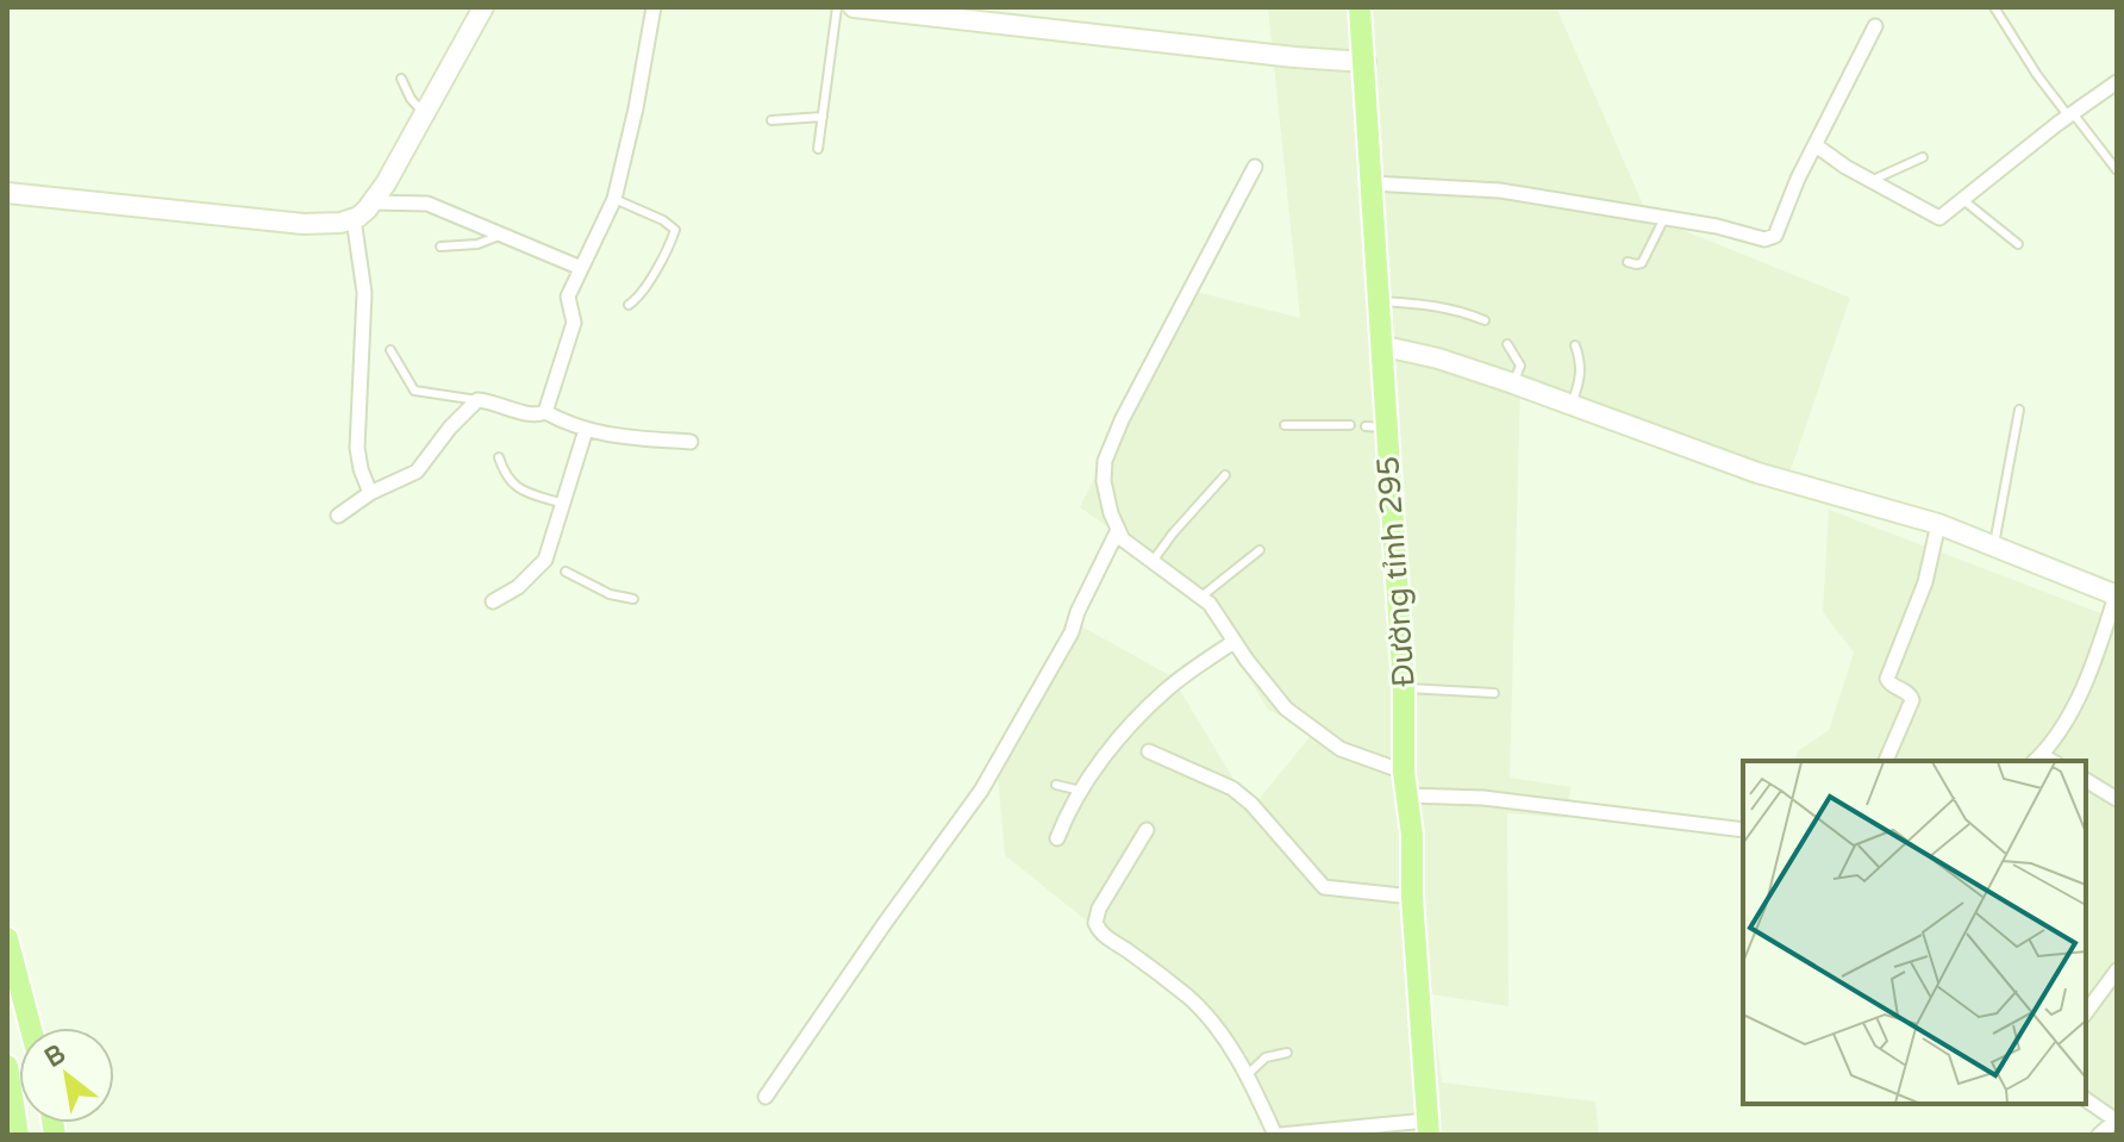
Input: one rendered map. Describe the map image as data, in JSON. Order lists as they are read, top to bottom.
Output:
{
  "streets": {
    "main road": ["Đường tỉnh 295"]
  },
  "north": "top left"
}
